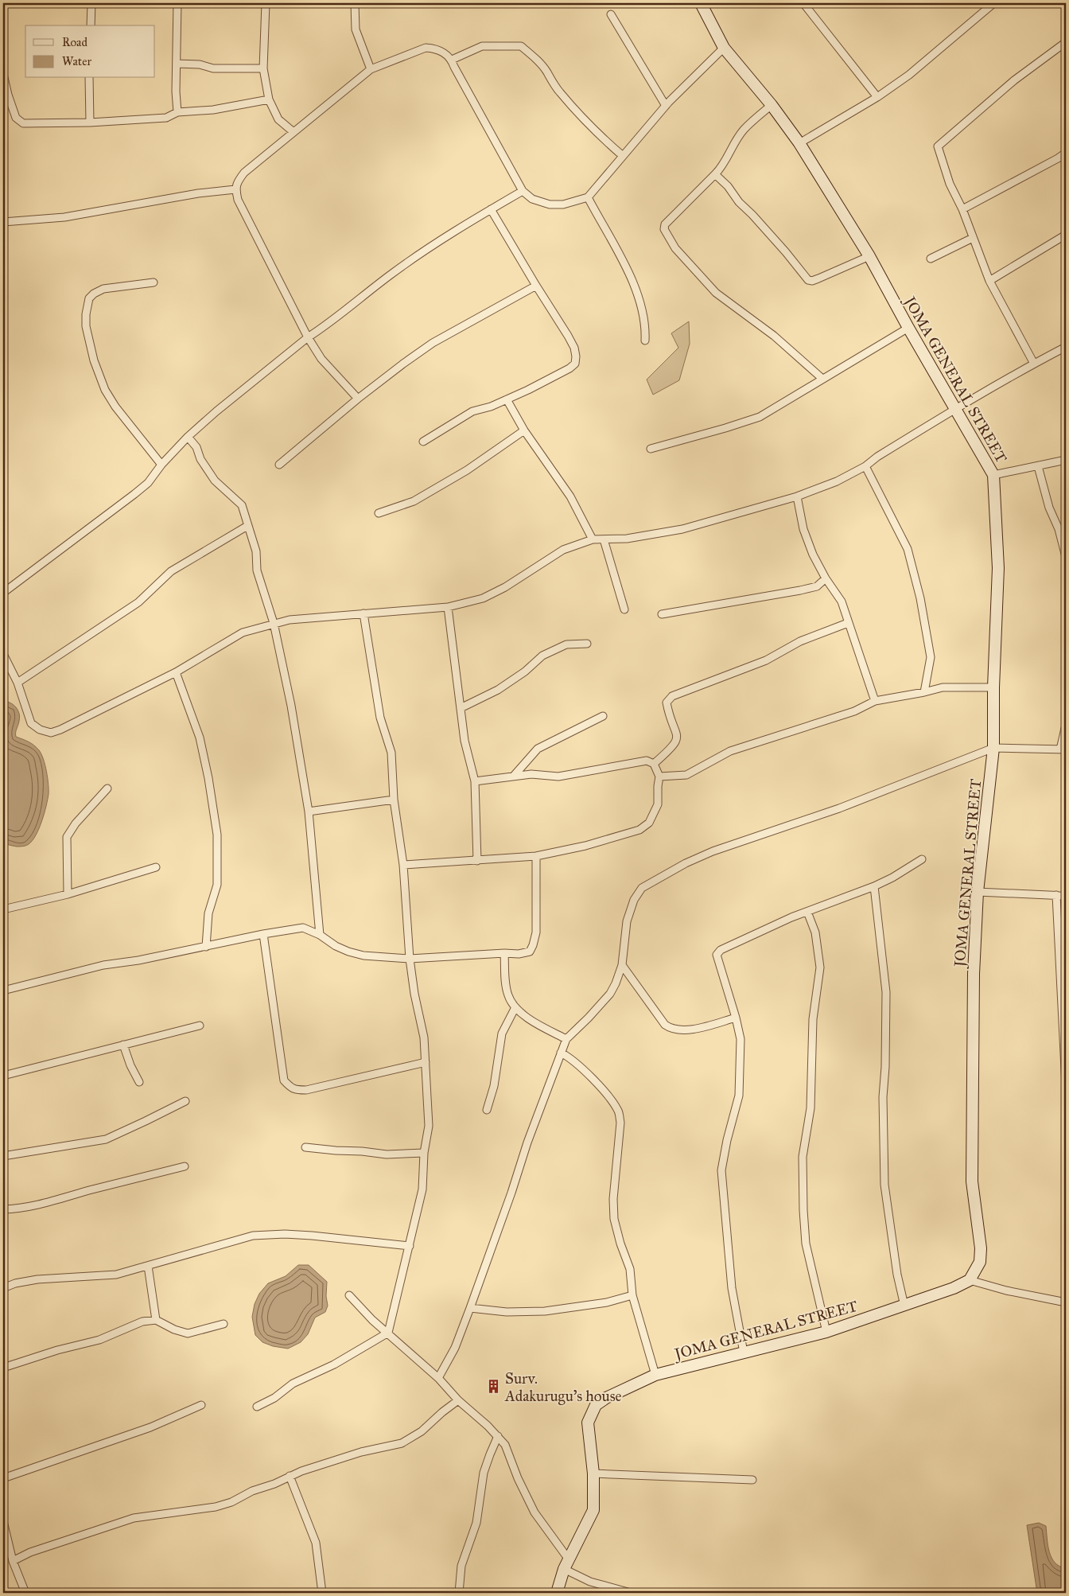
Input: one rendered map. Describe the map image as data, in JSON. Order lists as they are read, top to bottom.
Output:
{
  "streets": {
    "street": ["JOMA GENERAL STREET"]
  },
  "places": {
    "building": ["Surv. Adakurugu's house"]
  },
  "legend": ["Road", "Water"]
}
